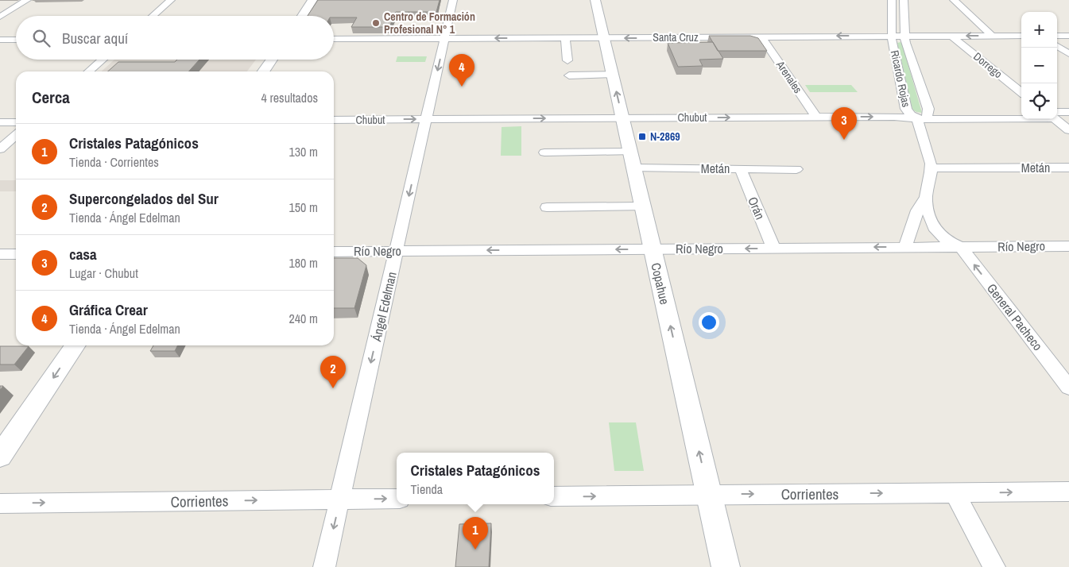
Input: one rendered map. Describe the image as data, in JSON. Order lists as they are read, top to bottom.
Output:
{
  "streets": {
    "street": [
      "Santa Cruz",
      "Dorrego",
      "Arenales",
      "Ricardo Rojas",
      "Chubut",
      "Metán",
      "Orán",
      "Río Negro",
      "Copahue",
      "Ángel Edelman",
      "General Pacheco",
      "Corrientes"
    ]
  },
  "crossings": [
    ["Santa Cruz", "Dorrego"],
    ["Santa Cruz", "Arenales"],
    ["Santa Cruz", "Ricardo Rojas"],
    ["Santa Cruz", "Copahue"],
    ["Santa Cruz", "Ángel Edelman"],
    ["Arenales", "Chubut"],
    ["Ricardo Rojas", "Chubut"],
    ["Ricardo Rojas", "Metán"],
    ["Ricardo Rojas", "Río Negro"],
    ["Ricardo Rojas", "General Pacheco"],
    ["Chubut", "Copahue"],
    ["Chubut", "Ángel Edelman"],
    ["Metán", "Orán"],
    ["Metán", "Copahue"],
    ["Orán", "Río Negro"],
    ["Río Negro", "Copahue"],
    ["Río Negro", "Ángel Edelman"],
    ["Río Negro", "General Pacheco"],
    ["Copahue", "Corrientes"],
    ["Ángel Edelman", "Corrientes"]
  ],
  "one_way": [
    "Santa Cruz",
    "Chubut",
    "Río Negro",
    "Copahue",
    "Ángel Edelman",
    "General Pacheco",
    "Corrientes"
  ],
  "places": {
    "other": ["Centro de Formación Profesional N° 1"],
    "transit": ["N-2869"]
  },
  "page": {
    "map_buttons": ["+", "−"],
    "search": "Buscar aquí",
    "pins": [
      "4",
      "3",
      "2",
      "1"
    ],
    "heading": ["Cerca", "4 resultados"],
    "list": [
      {
        "mark": "1",
        "name": "Cristales Patagónicos",
        "note": "Tienda · Corrientes",
        "value": "130 m"
      },
      {
        "mark": "2",
        "name": "Supercongelados del Sur",
        "note": "Tienda · Ángel Edelman",
        "value": "150 m"
      },
      {
        "mark": "3",
        "name": "casa",
        "note": "Lugar · Chubut",
        "value": "180 m"
      },
      {
        "mark": "4",
        "name": "Gráfica Crear",
        "note": "Tienda · Ángel Edelman",
        "value": "240 m"
      }
    ],
    "popup": ["Cristales Patagónicos", "Tienda"]
  }
}
